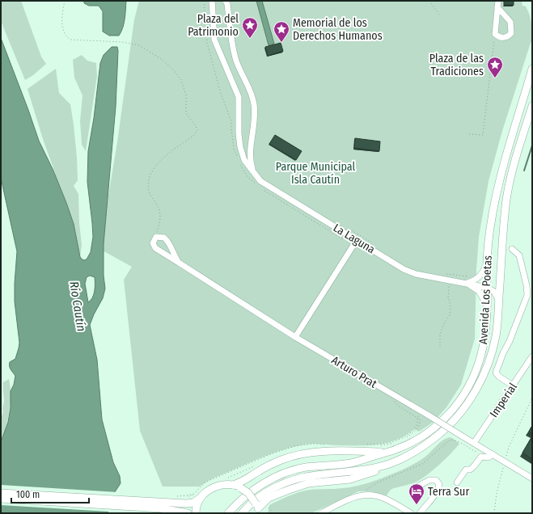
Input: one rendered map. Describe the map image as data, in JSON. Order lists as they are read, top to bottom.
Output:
{
  "streets": {
    "main road": ["Avenida Los Poetas"],
    "street": ["La Laguna", "Arturo Prat", "Imperial"]
  },
  "crossings": [
    ["La Laguna", "Avenida Los Poetas"],
    ["Arturo Prat", "Imperial"]
  ],
  "water": ["Río Cautín"],
  "parks": ["Parque Municipal Isla Cautín"],
  "places": {
    "place": ["Plaza del Patrimonio", "Memorial de los Derechos Humanos", "Plaza de las Tradiciones"],
    "hotel": ["Terra Sur"]
  },
  "scale_bar": "100 m"
}
